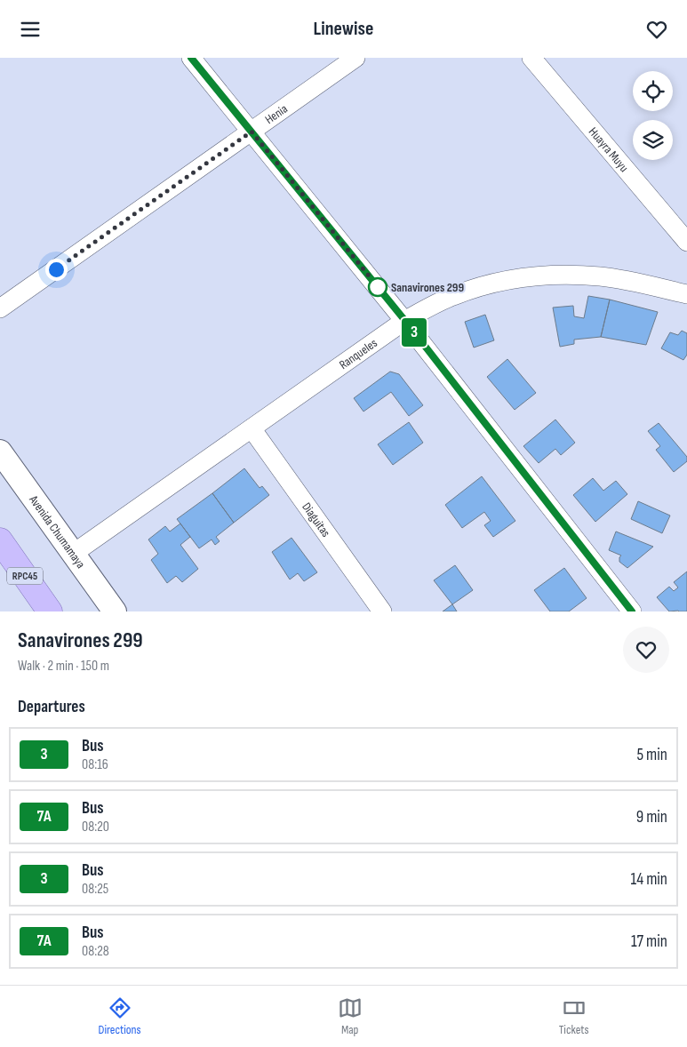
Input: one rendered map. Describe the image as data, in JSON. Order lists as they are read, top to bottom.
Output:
{
  "streets": {
    "main road": ["RPC45"],
    "street": [
      "Henia",
      "Huayra Muyu",
      "Ranqueles",
      "Diaguitas",
      "Avenida Chumamaya"
    ]
  },
  "crossings": [
    ["Ranqueles", "Diaguitas"],
    ["Ranqueles", "Avenida Chumamaya"]
  ],
  "places": ["Sanavirones 299"],
  "lines": ["bus line 3"],
  "page": {
    "header": "Linewise",
    "on_map": "3",
    "heading": [
      ["Sanavirones 299", "Walk · 2 min · 150 m"],
      "Departures"
    ],
    "list": [
      {
        "mark": "3",
        "name": "Bus",
        "note": "08:16",
        "value": "5 min"
      },
      {
        "mark": "7A",
        "name": "Bus",
        "note": "08:20",
        "value": "9 min"
      },
      {
        "mark": "3",
        "name": "Bus",
        "note": "08:25",
        "value": "14 min"
      },
      {
        "mark": "7A",
        "name": "Bus",
        "note": "08:28",
        "value": "17 min"
      }
    ],
    "tabs": ["Directions", "Map", "Tickets"]
  }
}
